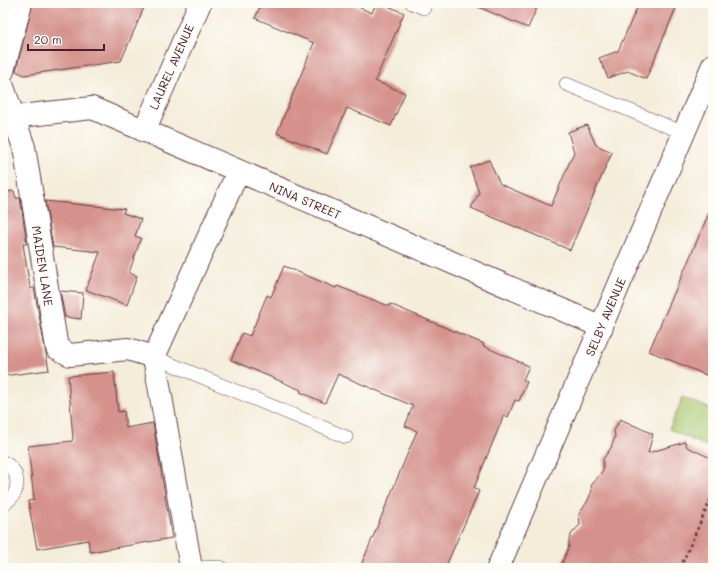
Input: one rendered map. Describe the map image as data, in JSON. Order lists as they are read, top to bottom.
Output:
{
  "streets": {
    "street": [
      "LAUREL AVENUE",
      "NINA STREET",
      "MAIDEN LANE",
      "SELBY AVENUE"
    ]
  },
  "crossings": [
    ["LAUREL AVENUE", "NINA STREET"],
    ["NINA STREET", "MAIDEN LANE"],
    ["NINA STREET", "SELBY AVENUE"]
  ],
  "scale_bar": "20 m"
}
